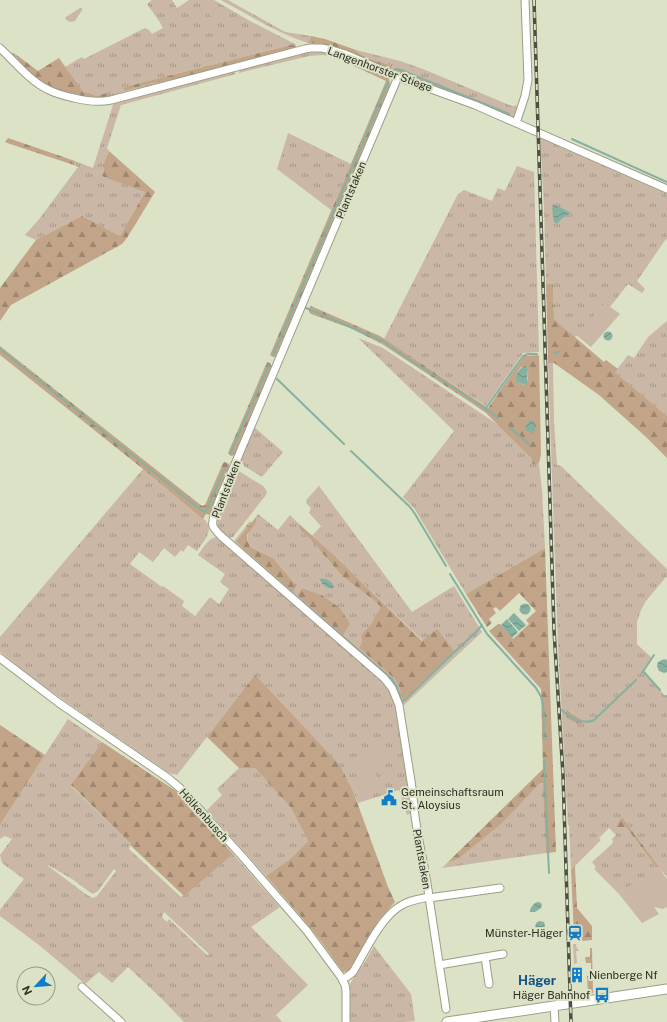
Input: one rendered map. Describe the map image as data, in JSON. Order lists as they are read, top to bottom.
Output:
{
  "streets": {
    "street": ["Langenhorster Stiege", "Plantstaken", "Hölkenbusch"]
  },
  "crossings": [
    ["Langenhorster Stiege", "Plantstaken"],
    ["Plantstaken", "Hölkenbusch"]
  ],
  "districts": ["Häger"],
  "places": {
    "public building": ["Gemeinschaftsraum St. Aloysius"],
    "station": ["Münster-Häger"],
    "building": ["Nienberge Nf"],
    "bus stop": ["Häger Bahnhof"]
  },
  "north": "bottom left"
}
